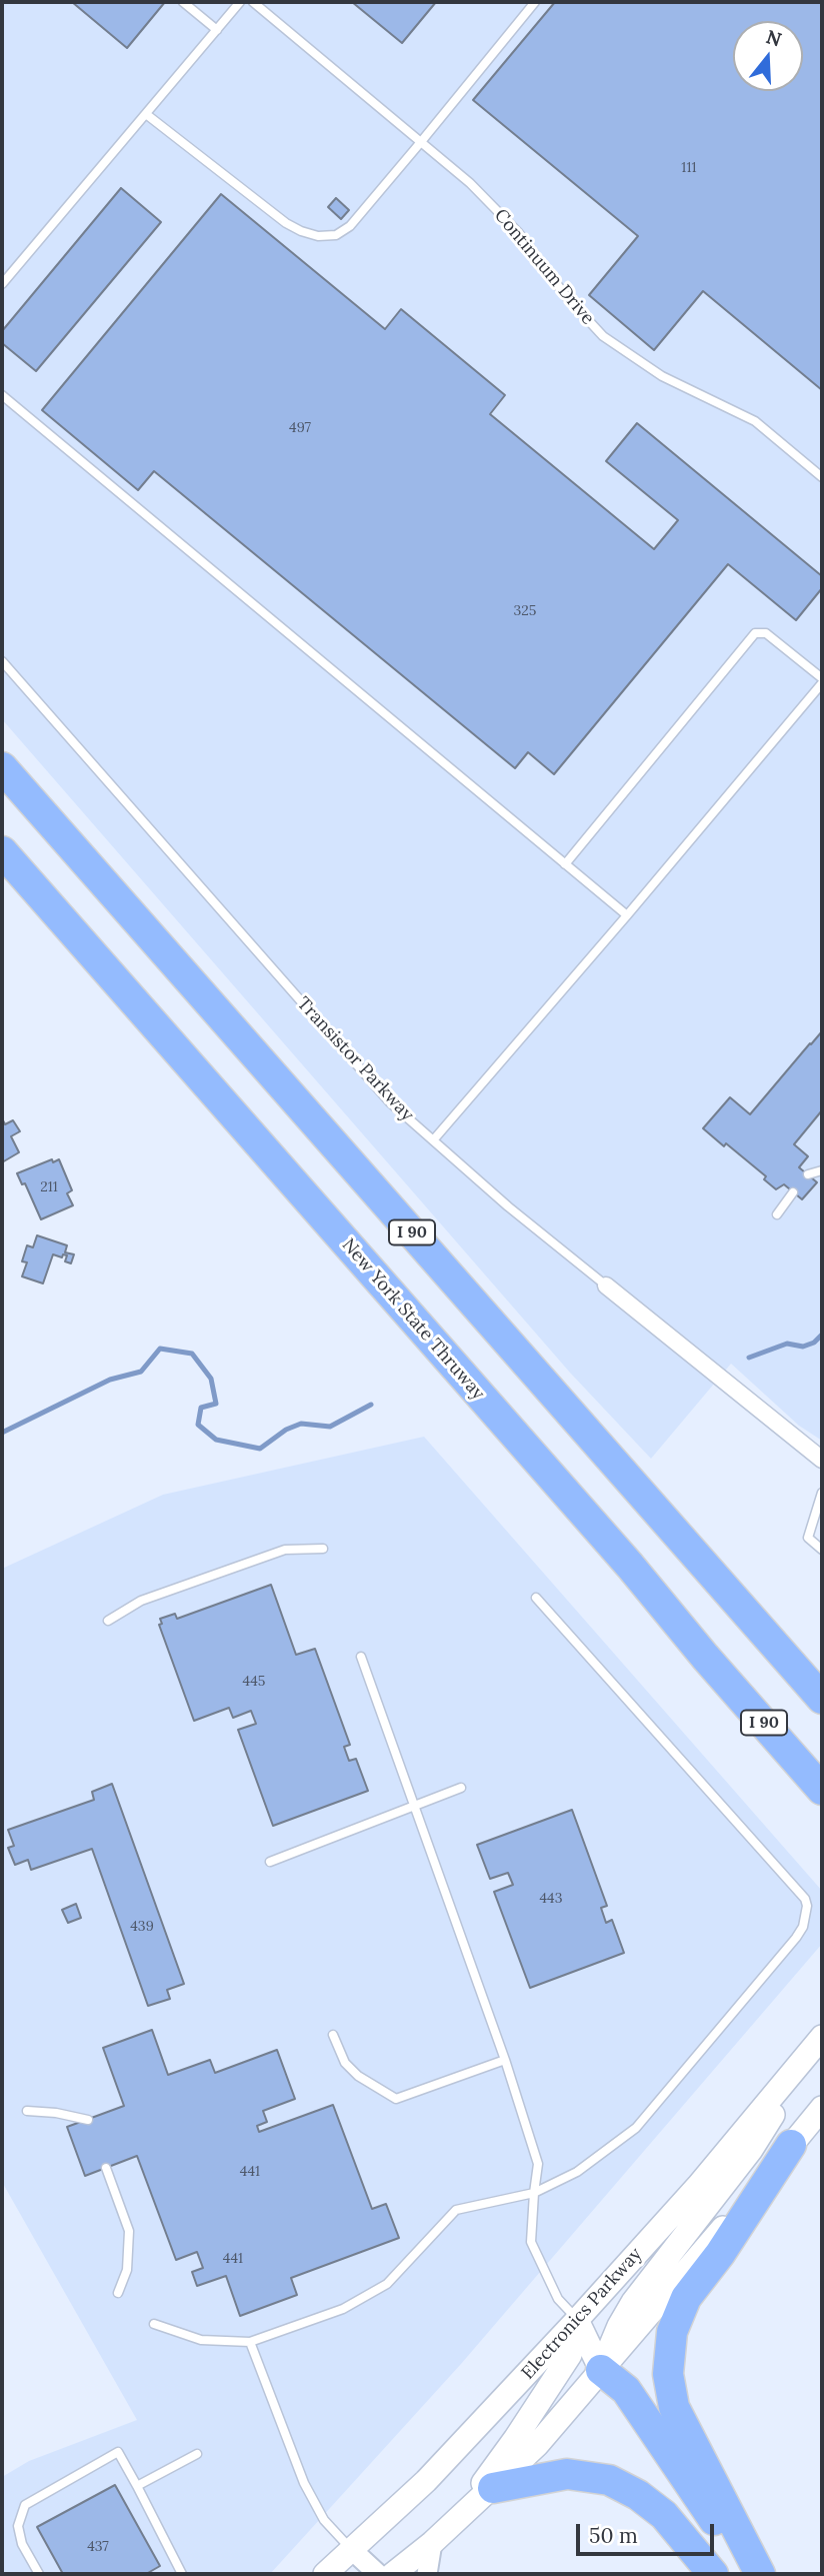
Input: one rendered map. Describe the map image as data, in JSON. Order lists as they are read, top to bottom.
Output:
{
  "streets": {
    "highway": ["I 90", "New York State Thruway"],
    "main road": ["Electronics Parkway"],
    "street": ["Transistor Parkway"],
    "lane": ["Continuum Drive"]
  },
  "house_numbers": [
    "111",
    "497",
    "325",
    "211",
    "445",
    "443",
    "439",
    "441",
    "441",
    "437"
  ],
  "scale_bar": "50 m",
  "north": "top"
}
